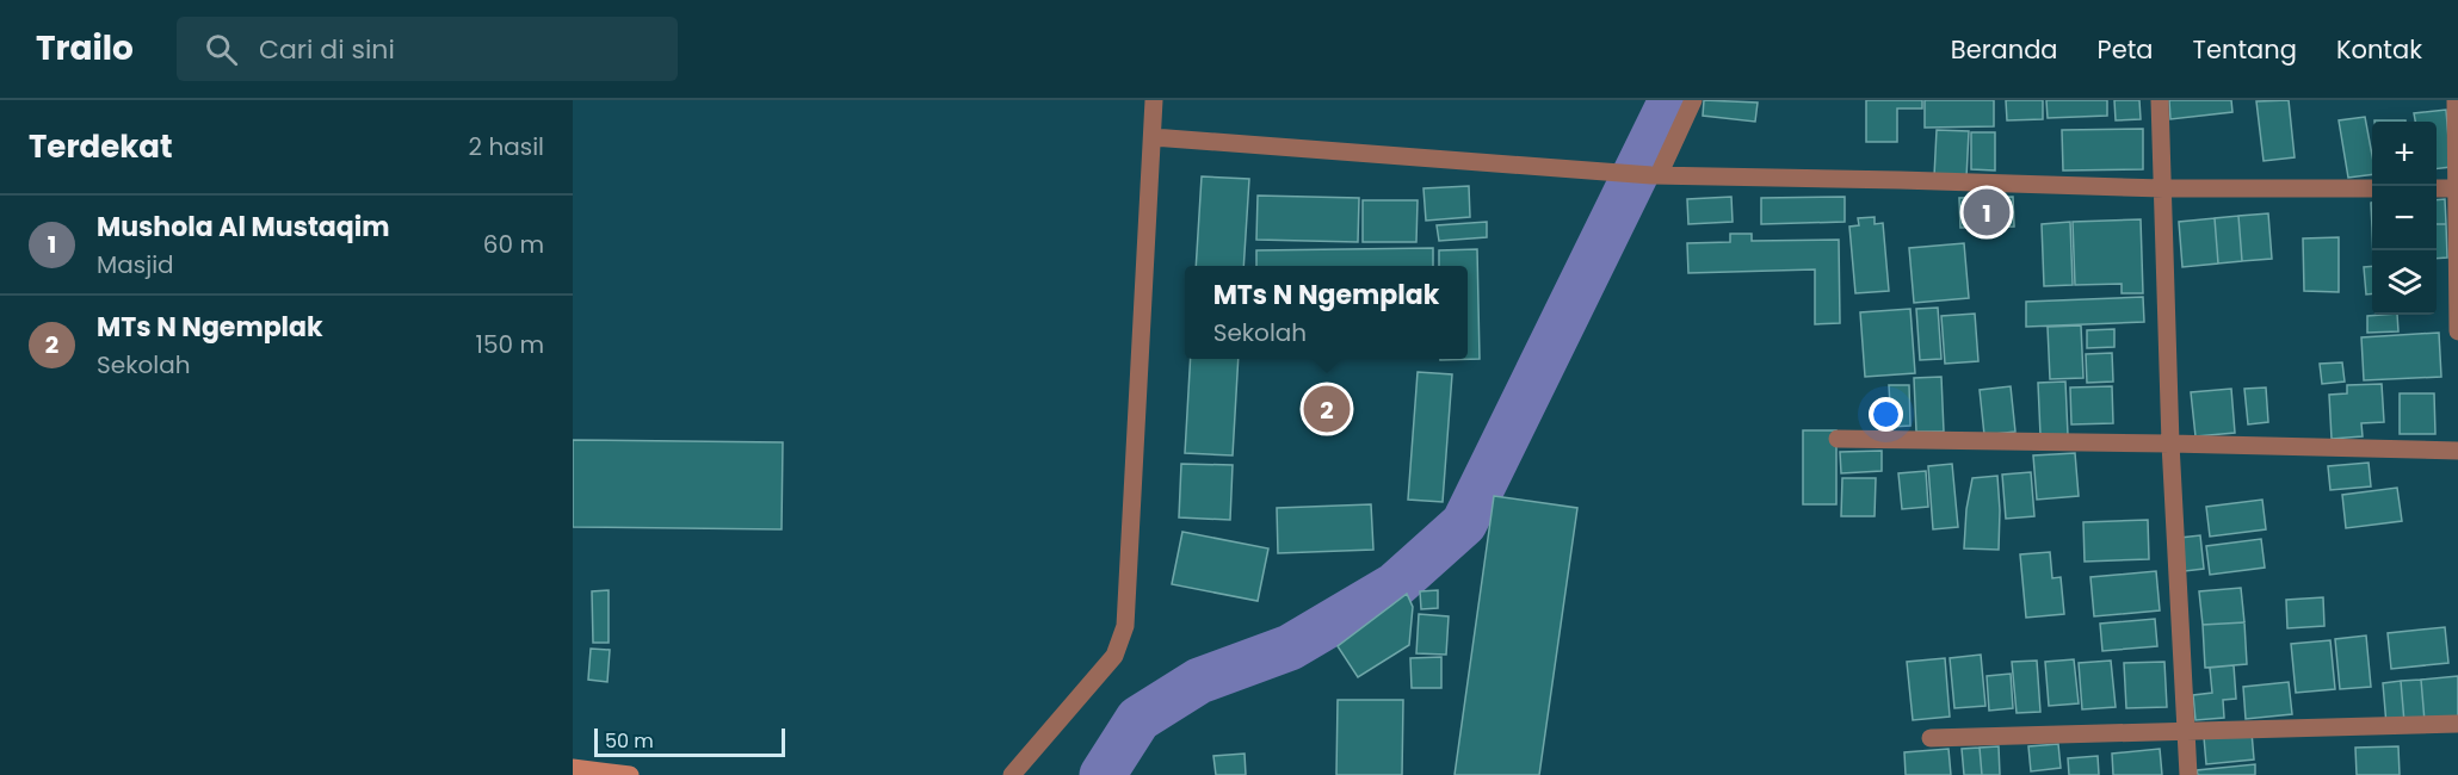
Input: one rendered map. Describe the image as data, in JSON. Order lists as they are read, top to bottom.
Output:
{
  "scale_bar": "50 m",
  "page": {
    "header": "Trailo",
    "search": "Cari di sini",
    "nav": [
      "Beranda",
      "Peta",
      "Tentang",
      "Kontak"
    ],
    "heading": ["Terdekat", "2 hasil"],
    "map_buttons": ["+", "−"],
    "pins": ["1", "2"],
    "list": [
      {
        "mark": "1",
        "name": "Mushola Al Mustaqim",
        "note": "Masjid",
        "value": "60 m"
      },
      {
        "mark": "2",
        "name": "MTs N Ngemplak",
        "note": "Sekolah",
        "value": "150 m"
      }
    ],
    "popup": ["MTs N Ngemplak", "Sekolah"],
    "scale": "50 m"
  }
}
